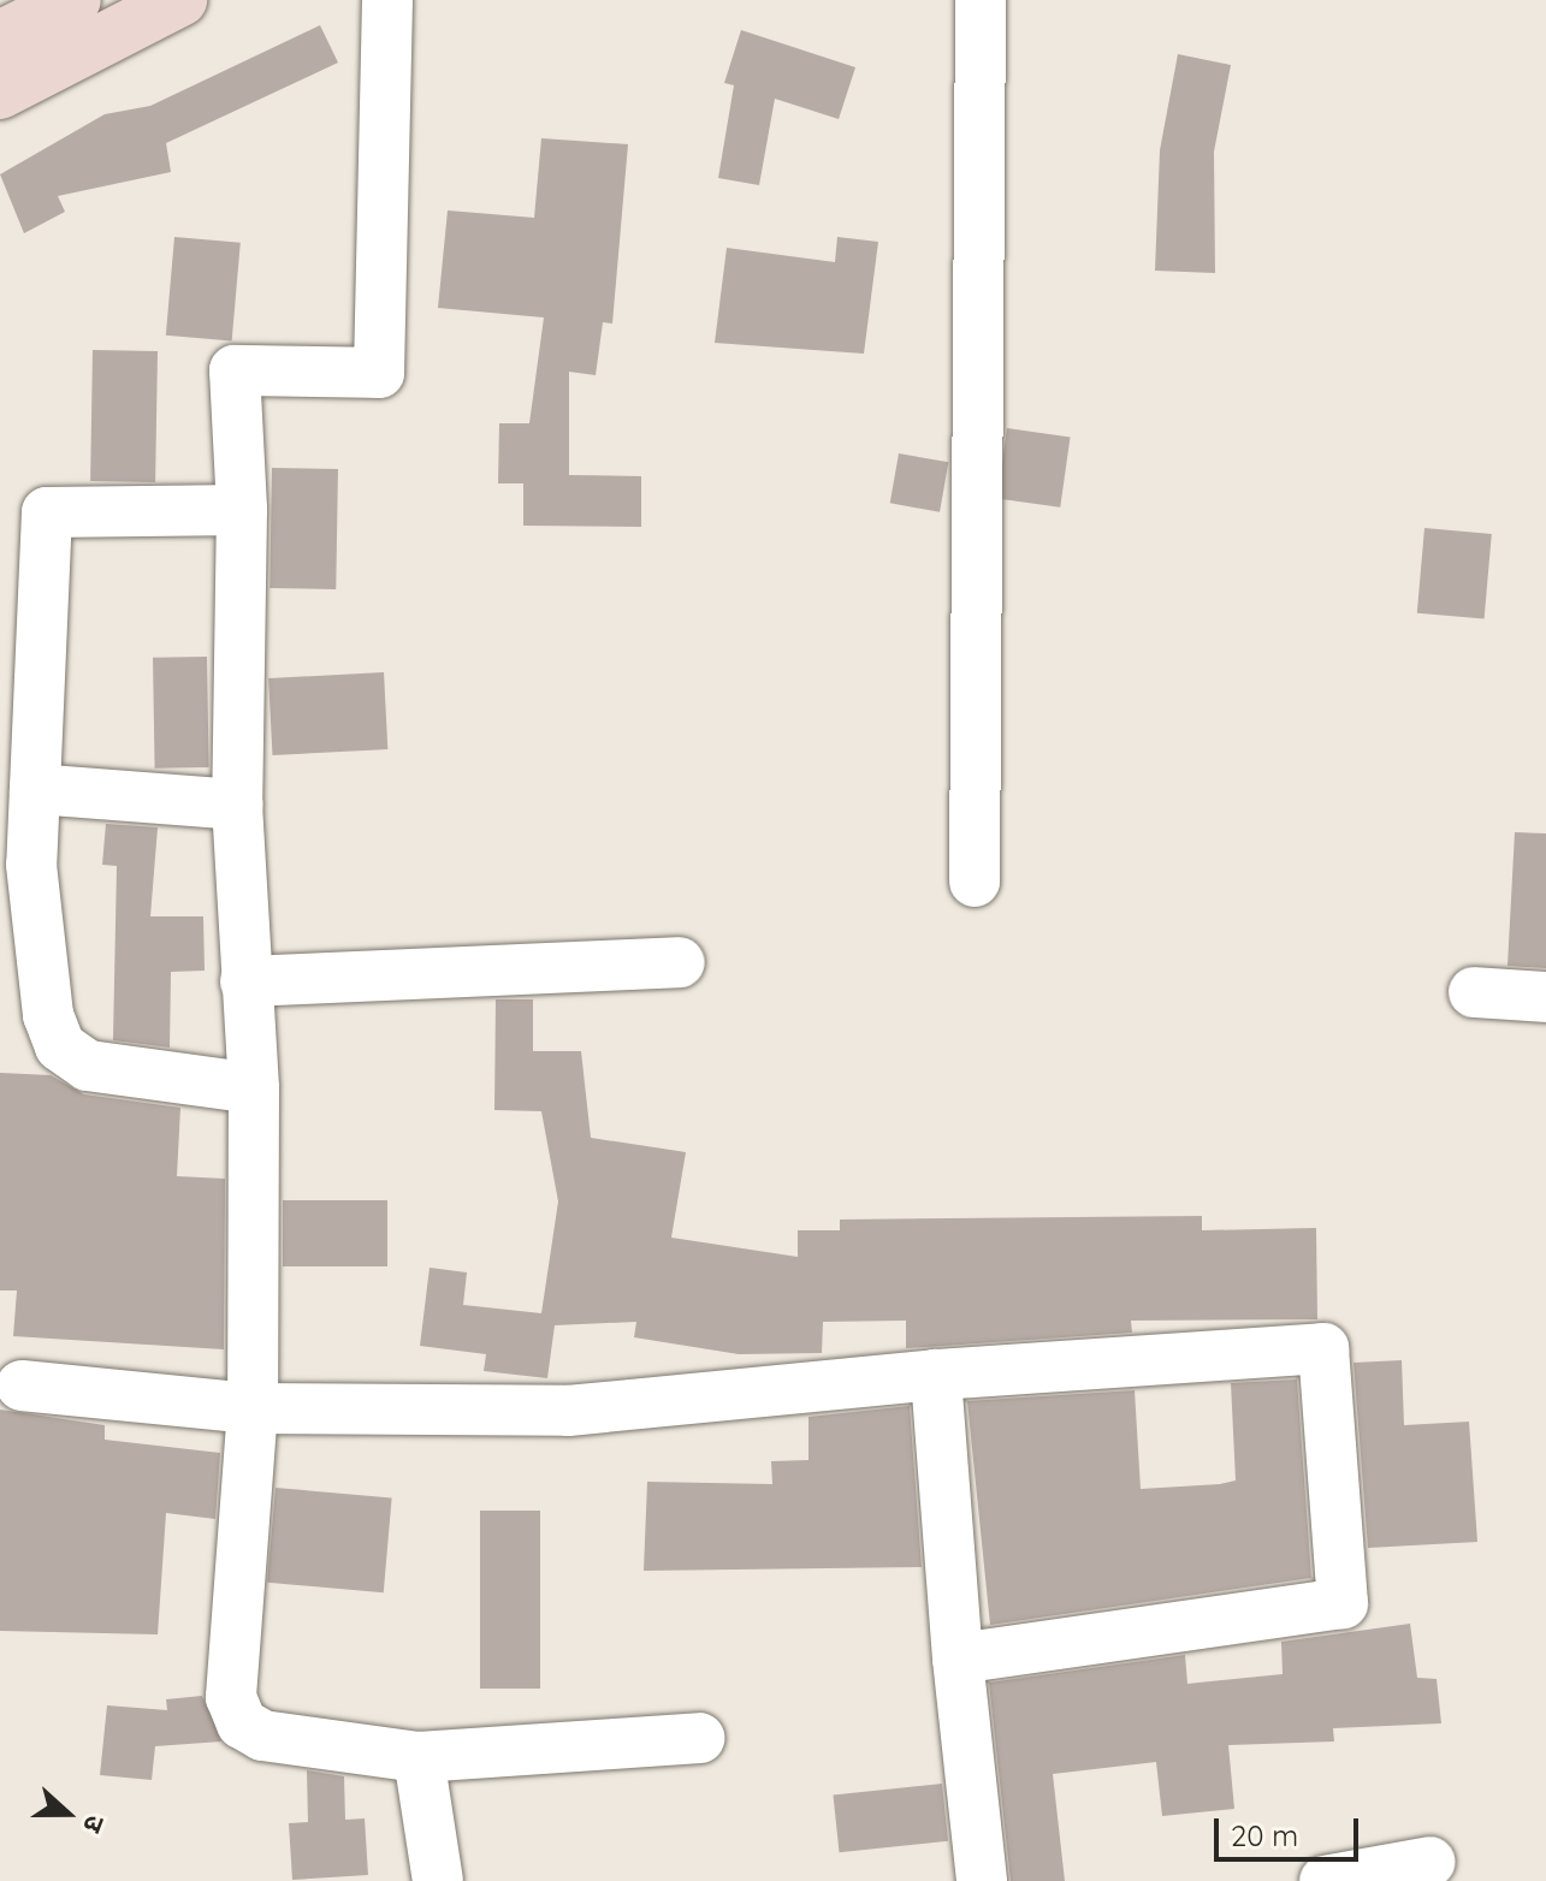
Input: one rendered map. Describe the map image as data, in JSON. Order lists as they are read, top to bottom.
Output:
{
  "scale_bar": "20 m",
  "north": "right"
}
